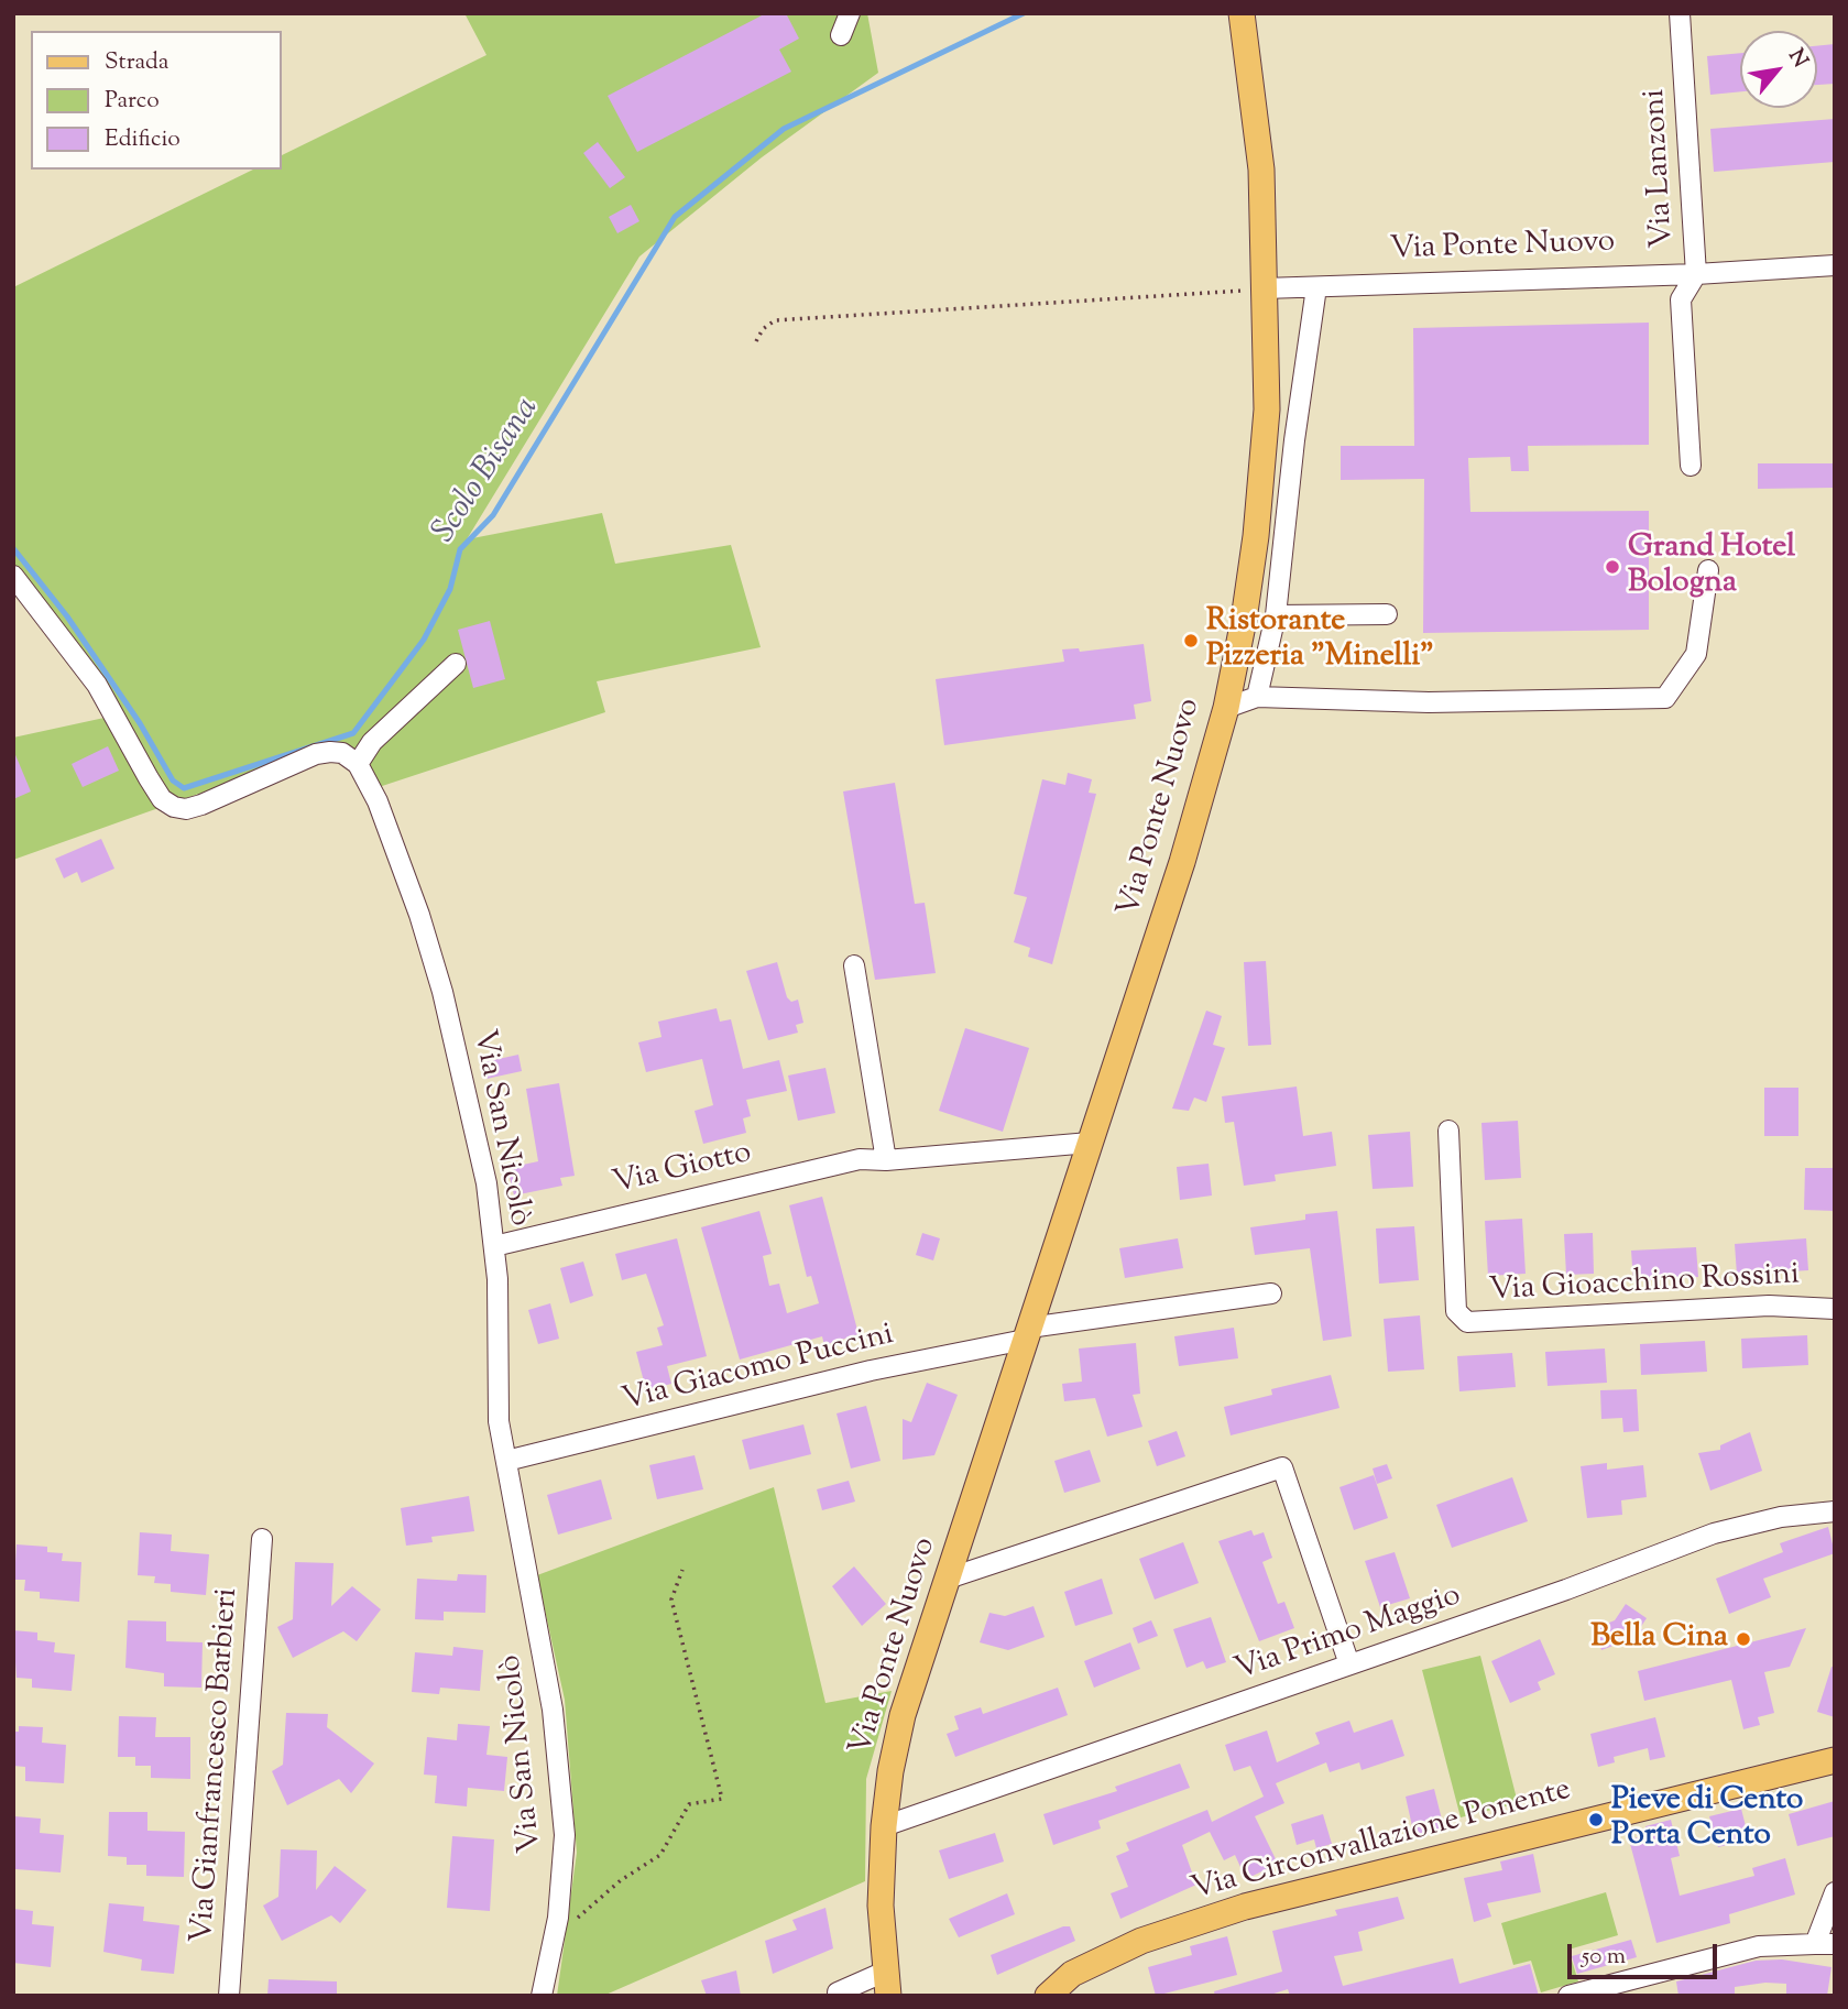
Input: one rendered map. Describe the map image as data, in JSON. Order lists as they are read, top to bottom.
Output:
{
  "streets": {
    "main road": ["Via Ponte Nuovo", "Via Circonvallazione Ponente"],
    "street": [
      "Via Lanzoni",
      "Via San Nicolò",
      "Via Giotto",
      "Via Gioacchino Rossini",
      "Via Giacomo Puccini",
      "Via Primo Maggio",
      "Via Gianfrancesco Barbieri"
    ]
  },
  "crossings": [
    ["Via Lanzoni", "Via Ponte Nuovo"],
    ["Via Ponte Nuovo", "Via Giotto"],
    ["Via Ponte Nuovo", "Via Giacomo Puccini"],
    ["Via Ponte Nuovo", "Via Primo Maggio"],
    ["Via San Nicolò", "Via Giotto"],
    ["Via San Nicolò", "Via Giacomo Puccini"]
  ],
  "water": ["Scolo Bisana"],
  "places": [
    "Grand Hotel Bologna",
    "Ristorante Pizzeria \"Minelli\"",
    "Bella Cina",
    "Pieve di Cento Porta Cento"
  ],
  "legend": ["Strada", "Parco", "Edificio"],
  "scale_bar": "50 m",
  "north": "top right"
}
